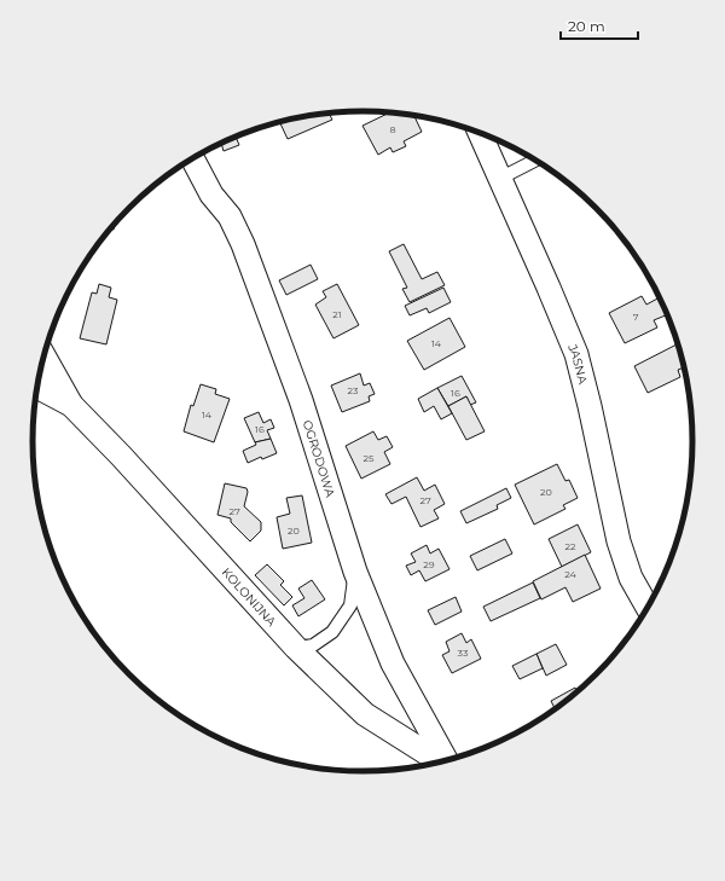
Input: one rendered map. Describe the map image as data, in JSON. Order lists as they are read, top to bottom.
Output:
{
  "streets": {
    "street": ["JASNA", "OGRODOWA", "KOLONIJNA"]
  },
  "house_numbers": [
    "8",
    "21",
    "7",
    "14",
    "23",
    "16",
    "14",
    "16",
    "25",
    "20",
    "27",
    "27",
    "20",
    "22",
    "29",
    "24",
    "33"
  ],
  "scale_bar": "20 m"
}
